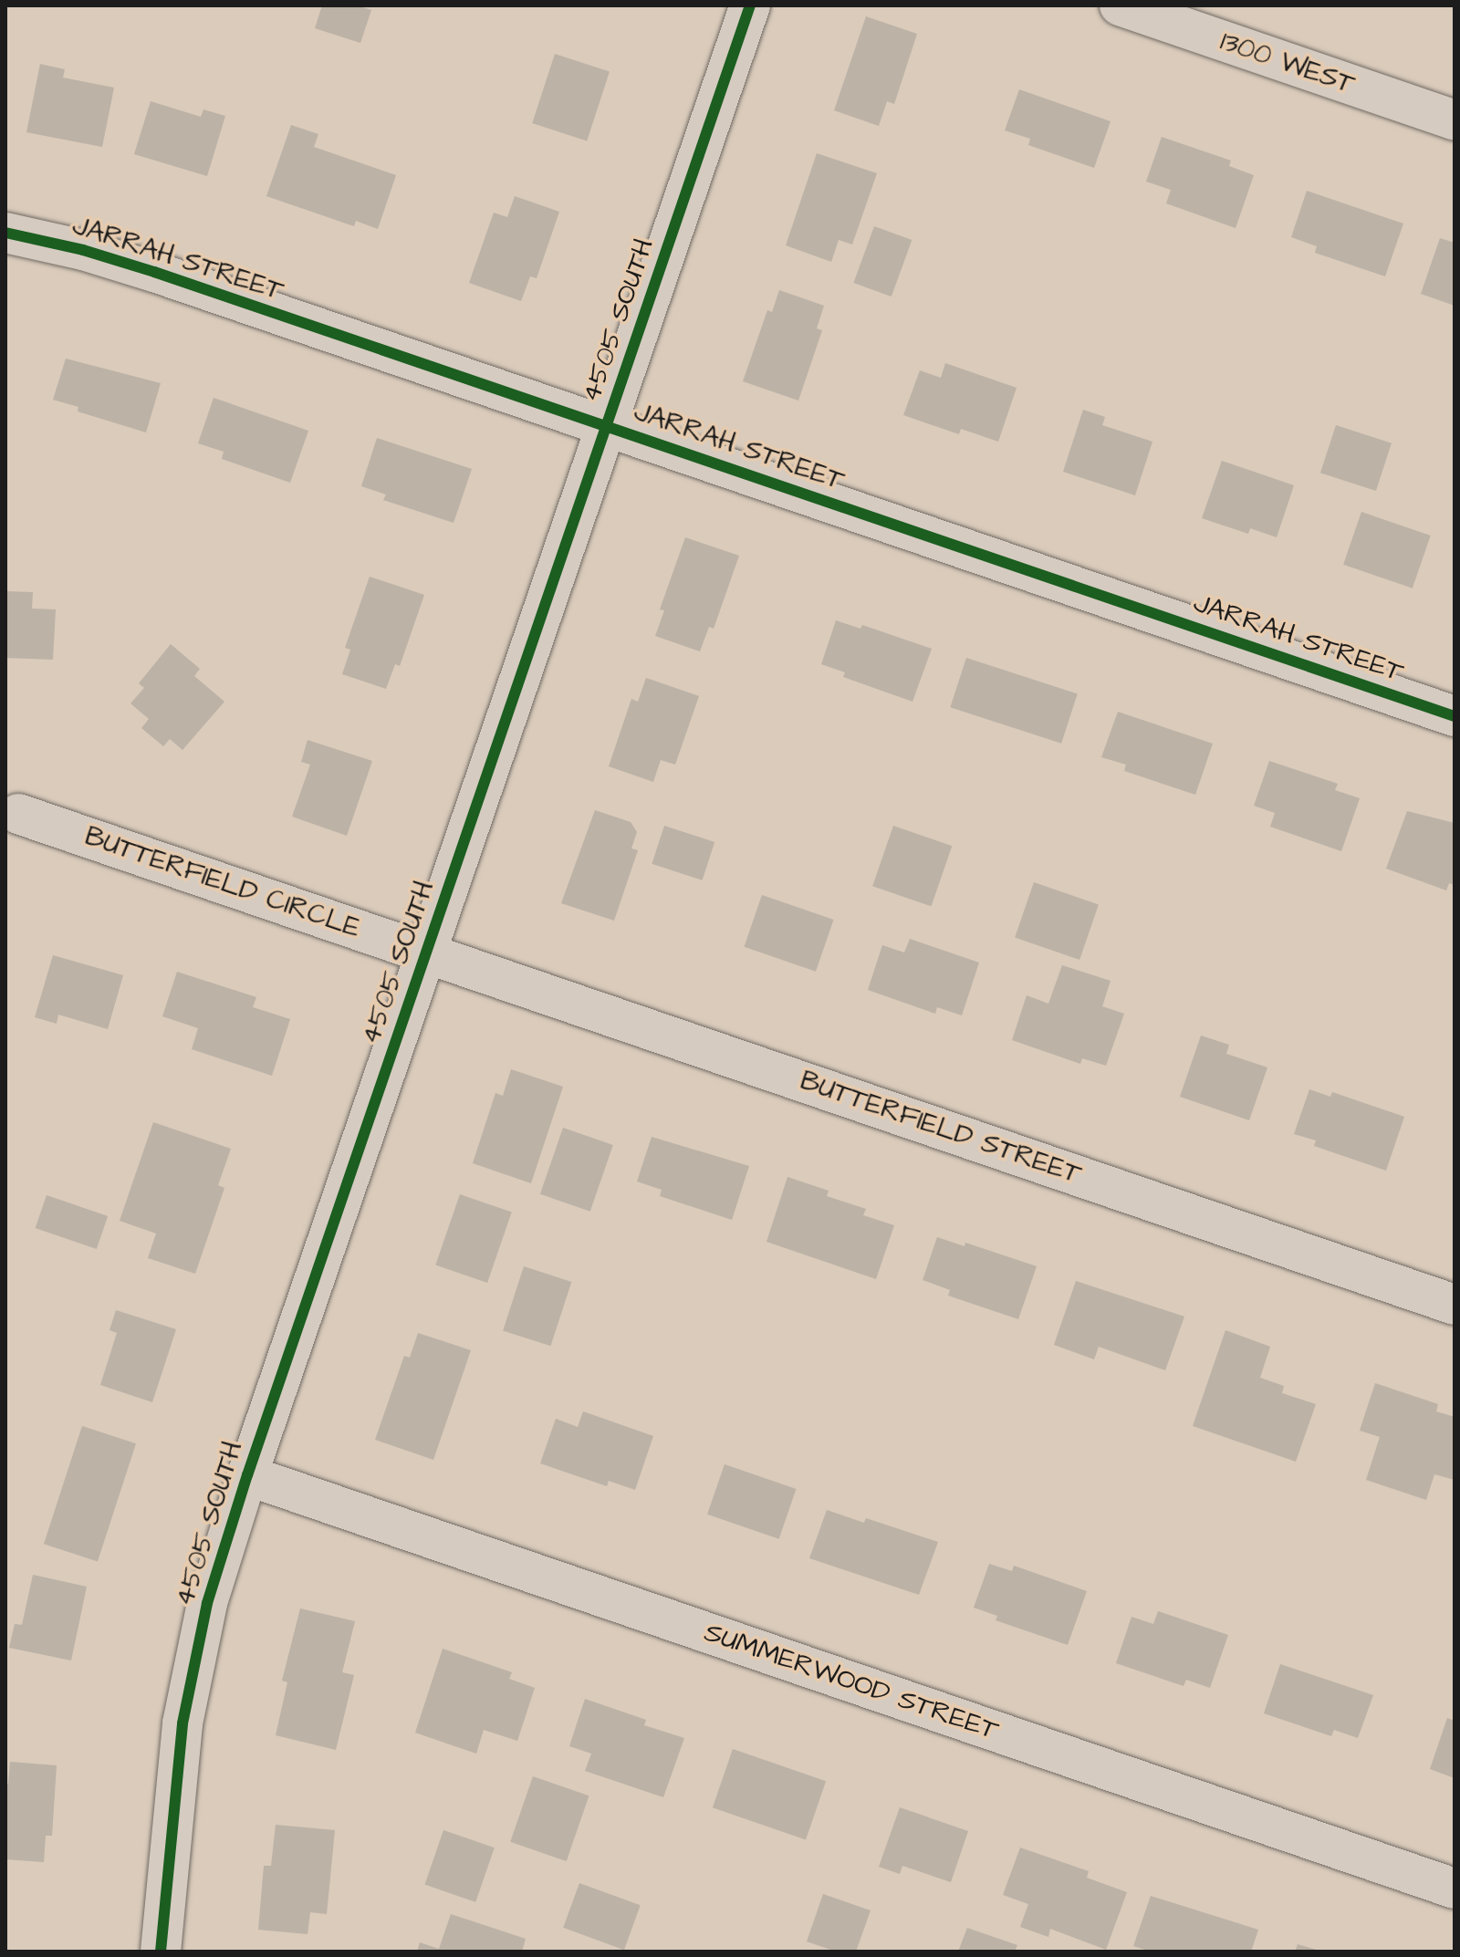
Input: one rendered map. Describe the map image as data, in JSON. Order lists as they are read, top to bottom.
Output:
{
  "streets": {
    "street": [
      "1300 WEST",
      "JARRAH STREET",
      "4505 SOUTH",
      "BUTTERFIELD CIRCLE",
      "BUTTERFIELD STREET",
      "SUMMERWOOD STREET"
    ]
  },
  "crossings": [
    ["JARRAH STREET", "4505 SOUTH"],
    ["4505 SOUTH", "BUTTERFIELD CIRCLE"],
    ["4505 SOUTH", "BUTTERFIELD STREET"],
    ["4505 SOUTH", "SUMMERWOOD STREET"],
    ["BUTTERFIELD CIRCLE", "BUTTERFIELD STREET"]
  ]
}
